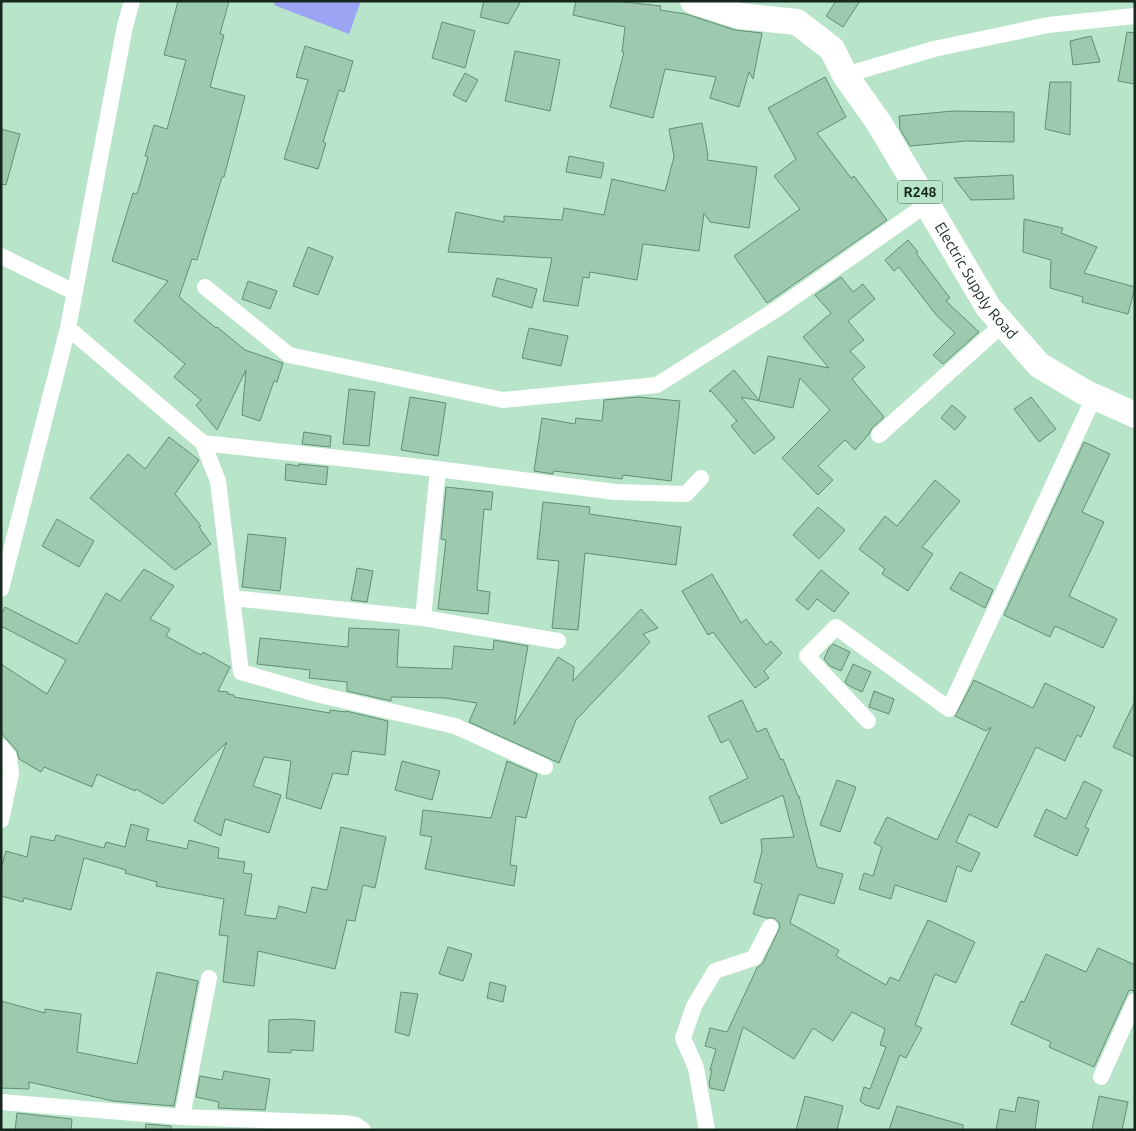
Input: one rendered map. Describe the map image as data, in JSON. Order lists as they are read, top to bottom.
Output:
{
  "streets": {
    "main road": ["R248", "Electric Supply Road"]
  }
}
